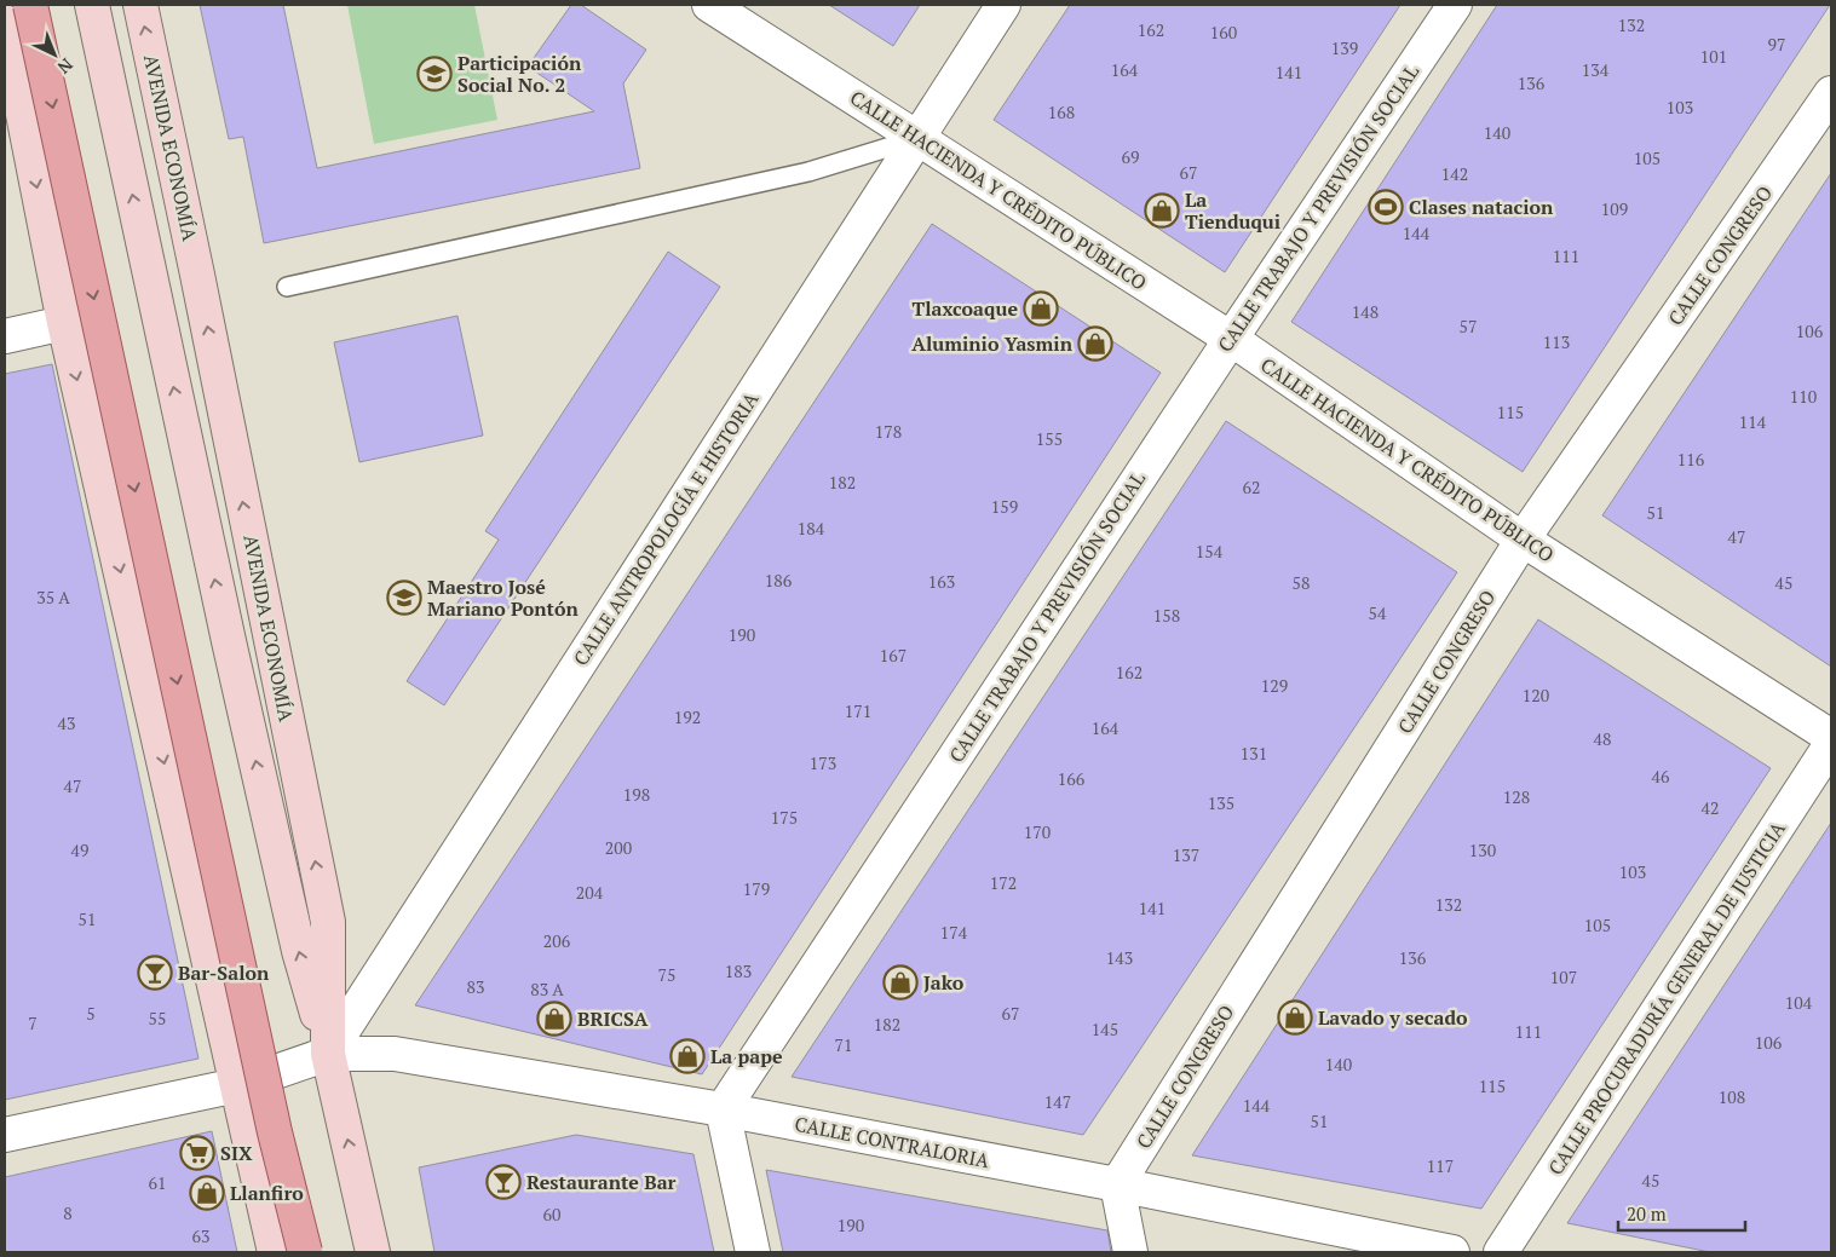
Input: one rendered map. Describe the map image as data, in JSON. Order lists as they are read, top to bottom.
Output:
{
  "streets": {
    "main road": ["AVENIDA ECONOMÍA"],
    "street": [
      "CALLE HACIENDA Y CRÉDITO PÚBLICO",
      "CALLE TRABAJO Y PREVISIÓN SOCIAL",
      "CALLE CONGRESO",
      "CALLE ANTROPOLOGÍA E HISTORIA",
      "CALLE PROCURADURÍA GENERAL DE JUSTICIA",
      "CALLE CONTRALORIA"
    ]
  },
  "crossings": [
    ["AVENIDA ECONOMÍA", "CALLE ANTROPOLOGÍA E HISTORIA"],
    ["AVENIDA ECONOMÍA", "CALLE CONTRALORIA"],
    ["CALLE HACIENDA Y CRÉDITO PÚBLICO", "CALLE TRABAJO Y PREVISIÓN SOCIAL"],
    ["CALLE HACIENDA Y CRÉDITO PÚBLICO", "CALLE CONGRESO"],
    ["CALLE HACIENDA Y CRÉDITO PÚBLICO", "CALLE ANTROPOLOGÍA E HISTORIA"],
    ["CALLE TRABAJO Y PREVISIÓN SOCIAL", "CALLE CONTRALORIA"],
    ["CALLE CONGRESO", "CALLE CONTRALORIA"],
    ["CALLE ANTROPOLOGÍA E HISTORIA", "CALLE CONTRALORIA"]
  ],
  "places": {
    "school or university": ["Participación Social No. 2", "Maestro José Mariano Pontón"],
    "sports": ["Clases natacion"],
    "shop": [
      "La Tienduqui",
      "Tlaxcoaque",
      "Aluminio Yasmin",
      "Jako",
      "Lavado y secado",
      "BRICSA",
      "La pape",
      "Llanfiro"
    ],
    "bar": ["Bar-Salon", "Restaurante Bar"],
    "supermarket": ["SIX"]
  },
  "house_numbers": [
    "132",
    "162",
    "160",
    "97",
    "139",
    "101",
    "164",
    "134",
    "141",
    "136",
    "103",
    "168",
    "140",
    "69",
    "105",
    "67",
    "142",
    "109",
    "144",
    "111",
    "148",
    "57",
    "106",
    "113",
    "110",
    "115",
    "114",
    "178",
    "155",
    "116",
    "182",
    "62",
    "159",
    "51",
    "184",
    "47",
    "154",
    "186",
    "163",
    "58",
    "45",
    "35 A",
    "54",
    "158",
    "190",
    "167",
    "162",
    "129",
    "120",
    "171",
    "192",
    "43",
    "164",
    "48",
    "131",
    "173",
    "46",
    "166",
    "47",
    "198",
    "128",
    "135",
    "42",
    "175",
    "170",
    "200",
    "49",
    "130",
    "137",
    "103",
    "172",
    "179",
    "204",
    "132",
    "141",
    "51",
    "105",
    "174",
    "206",
    "143",
    "136",
    "183",
    "75",
    "107",
    "83",
    "83 A",
    "104",
    "5",
    "67",
    "55",
    "7",
    "182",
    "145",
    "111",
    "106",
    "71",
    "140",
    "115",
    "108",
    "147",
    "144",
    "51",
    "117",
    "45",
    "61",
    "8",
    "60",
    "190",
    "63"
  ],
  "scale_bar": "20 m",
  "north": "bottom right"
}
